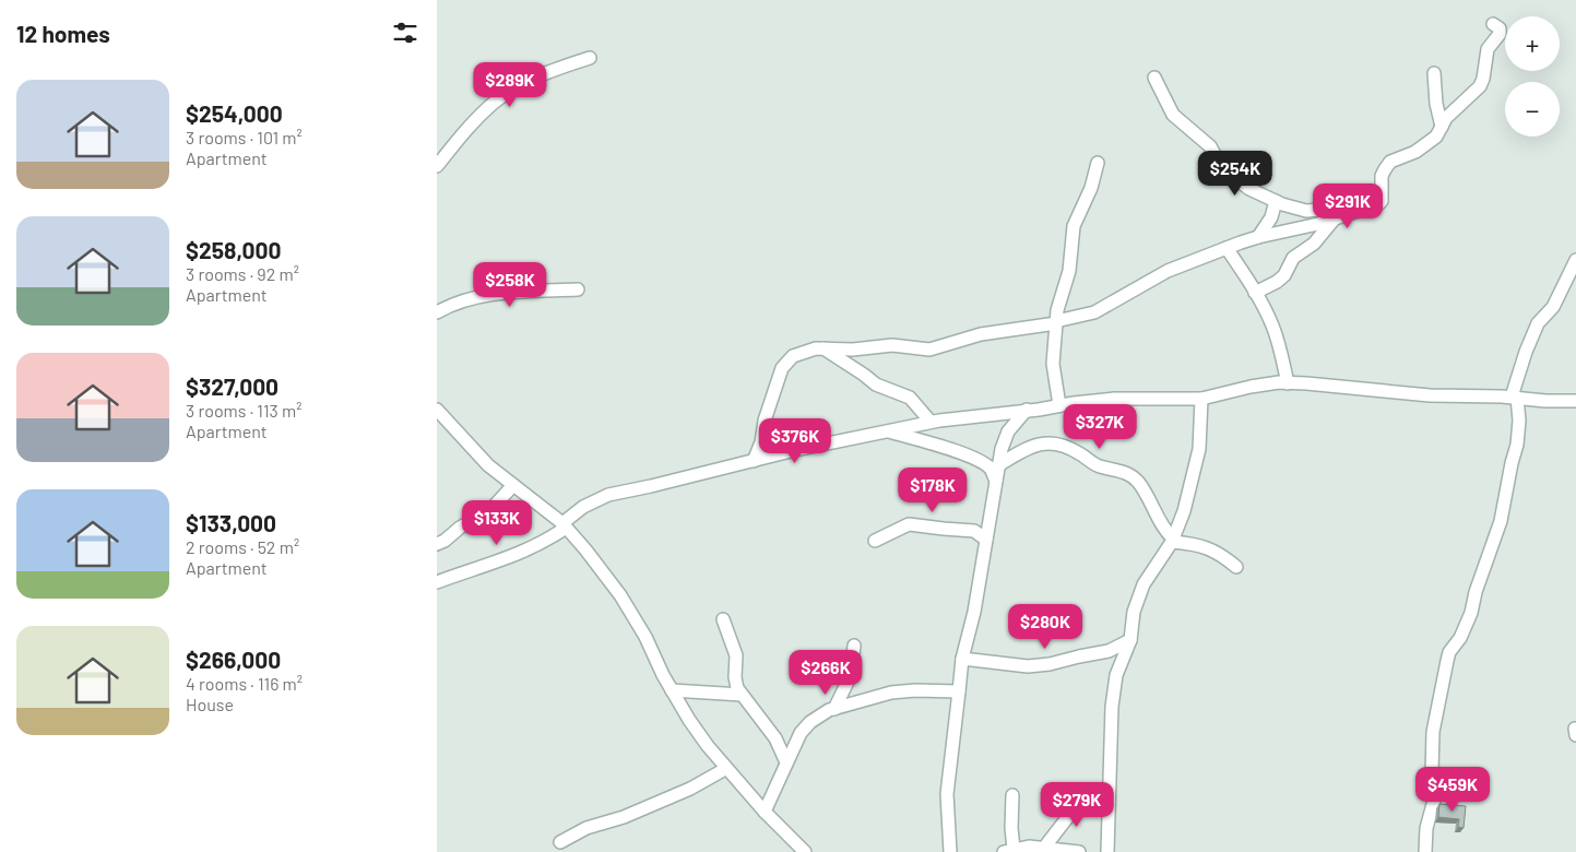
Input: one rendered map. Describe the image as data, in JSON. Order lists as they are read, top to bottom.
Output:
{
  "page": {
    "heading": "12 homes",
    "map_buttons": ["+", "−"],
    "price": [
      "$289K",
      "$254K",
      "$291K",
      "$258K",
      "$327K",
      "$376K",
      "$178K",
      "$133K",
      "$280K",
      "$266K",
      "$459K",
      "$279K"
    ],
    "list": [
      {
        "name": "$254,000",
        "note": "3 rooms · 101 m² · Apartment"
      },
      {
        "name": "$258,000",
        "note": "3 rooms · 92 m² · Apartment"
      },
      {
        "name": "$327,000",
        "note": "3 rooms · 113 m² · Apartment"
      },
      {
        "name": "$133,000",
        "note": "2 rooms · 52 m² · Apartment"
      },
      {
        "name": "$266,000",
        "note": "4 rooms · 116 m² · House"
      }
    ]
  }
}
